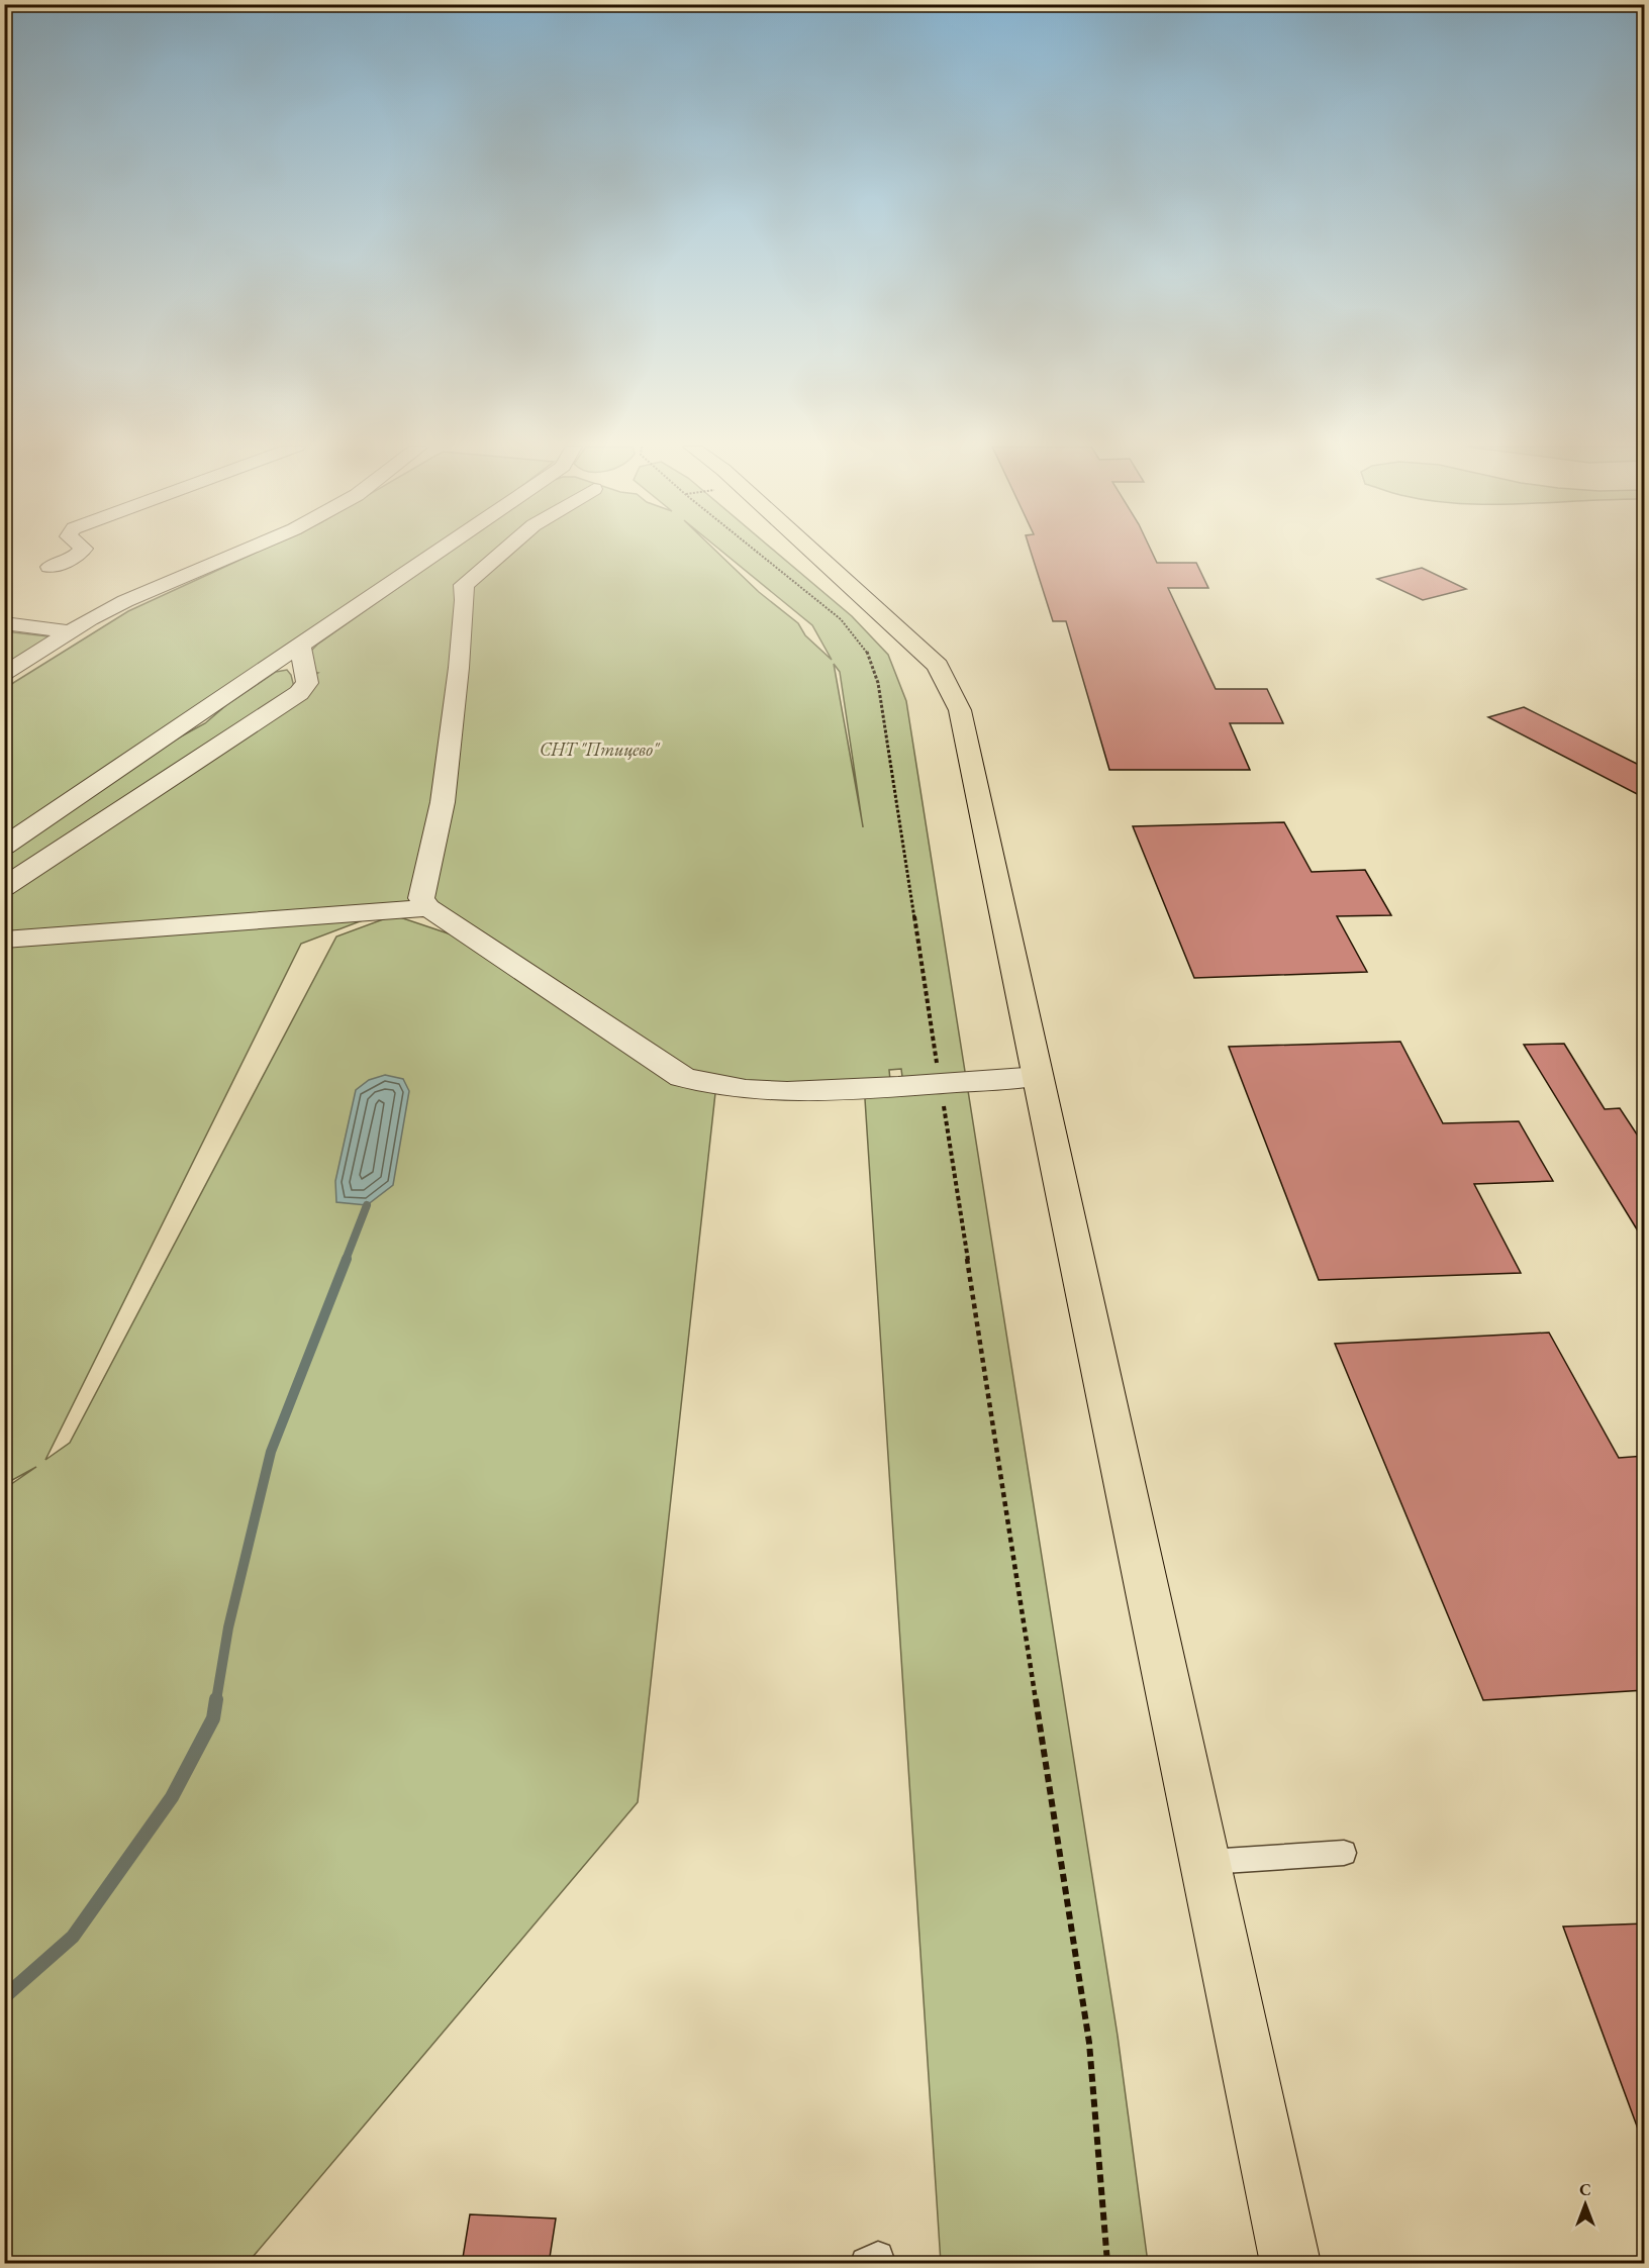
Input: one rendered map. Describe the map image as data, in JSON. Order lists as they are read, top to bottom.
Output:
{
  "parks": ["СНТ \"Птицево\""],
  "north": "top"
}
